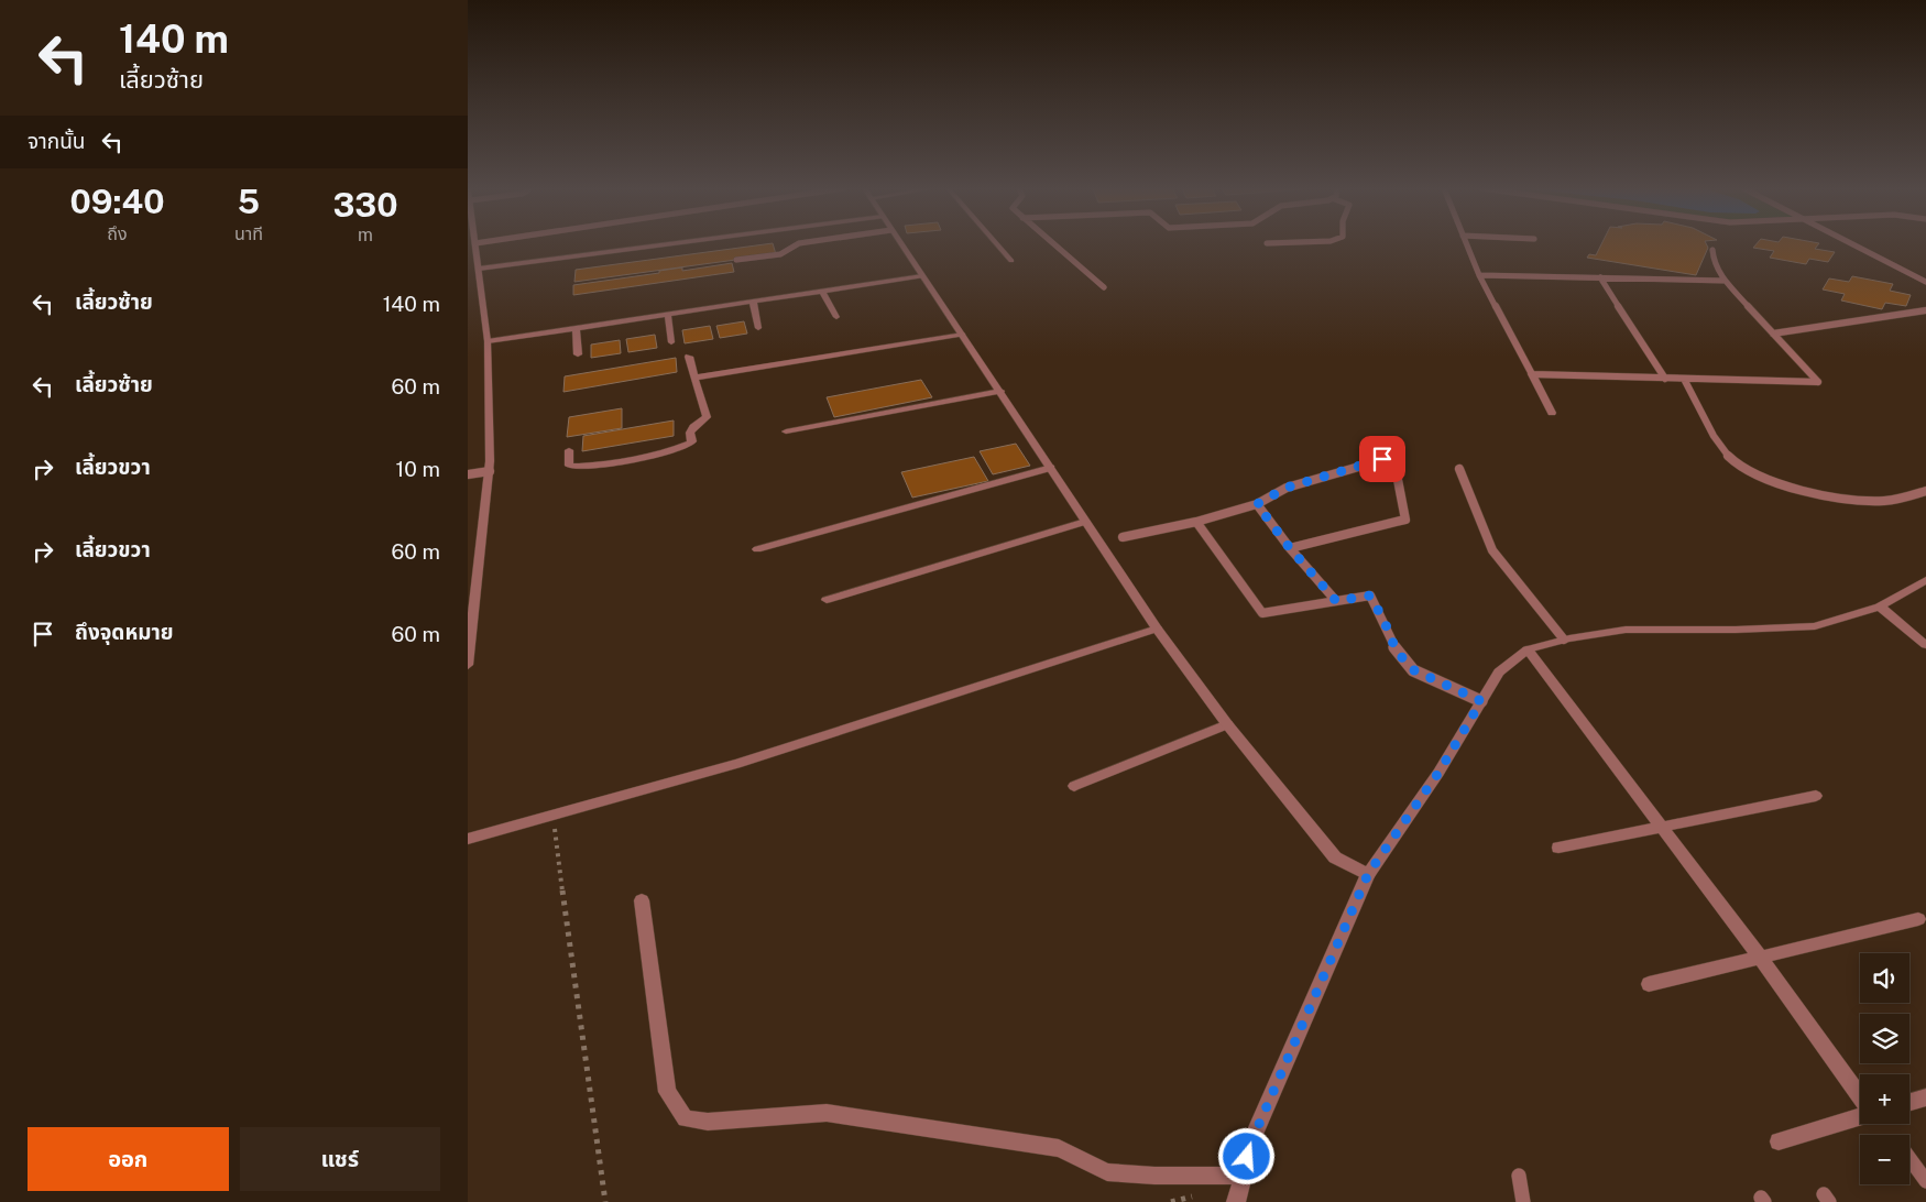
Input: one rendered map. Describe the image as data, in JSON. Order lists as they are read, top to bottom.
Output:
{
  "page": {
    "turn": ["140 m", "เลี้ยวซ้าย"],
    "then": "จากนั้น",
    "eta": [
      "09:40",
      "ถึง",
      "5",
      "นาที",
      "330",
      "m"
    ],
    "list": [
      {
        "name": "เลี้ยวซ้าย",
        "value": "140 m"
      },
      {
        "name": "เลี้ยวซ้าย",
        "value": "60 m"
      },
      {
        "name": "เลี้ยวขวา",
        "value": "10 m"
      },
      {
        "name": "เลี้ยวขวา",
        "value": "60 m"
      },
      {
        "name": "ถึงจุดหมาย",
        "value": "60 m"
      }
    ],
    "map_buttons": ["+", "−"],
    "buttons": ["ออก", "แชร์"]
  }
}
